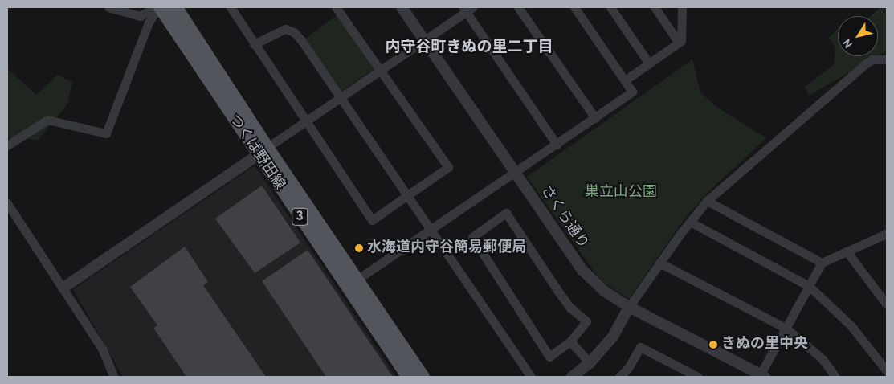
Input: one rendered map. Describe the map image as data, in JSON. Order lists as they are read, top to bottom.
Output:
{
  "streets": {
    "main road": ["つくば野田線", "3"],
    "street": ["さくら通り"]
  },
  "districts": ["内守谷町きぬの里二丁目"],
  "parks": ["巣立山公園"],
  "places": ["水海道内守谷簡易郵便局", "きぬの里中央"],
  "north": "bottom left"
}
